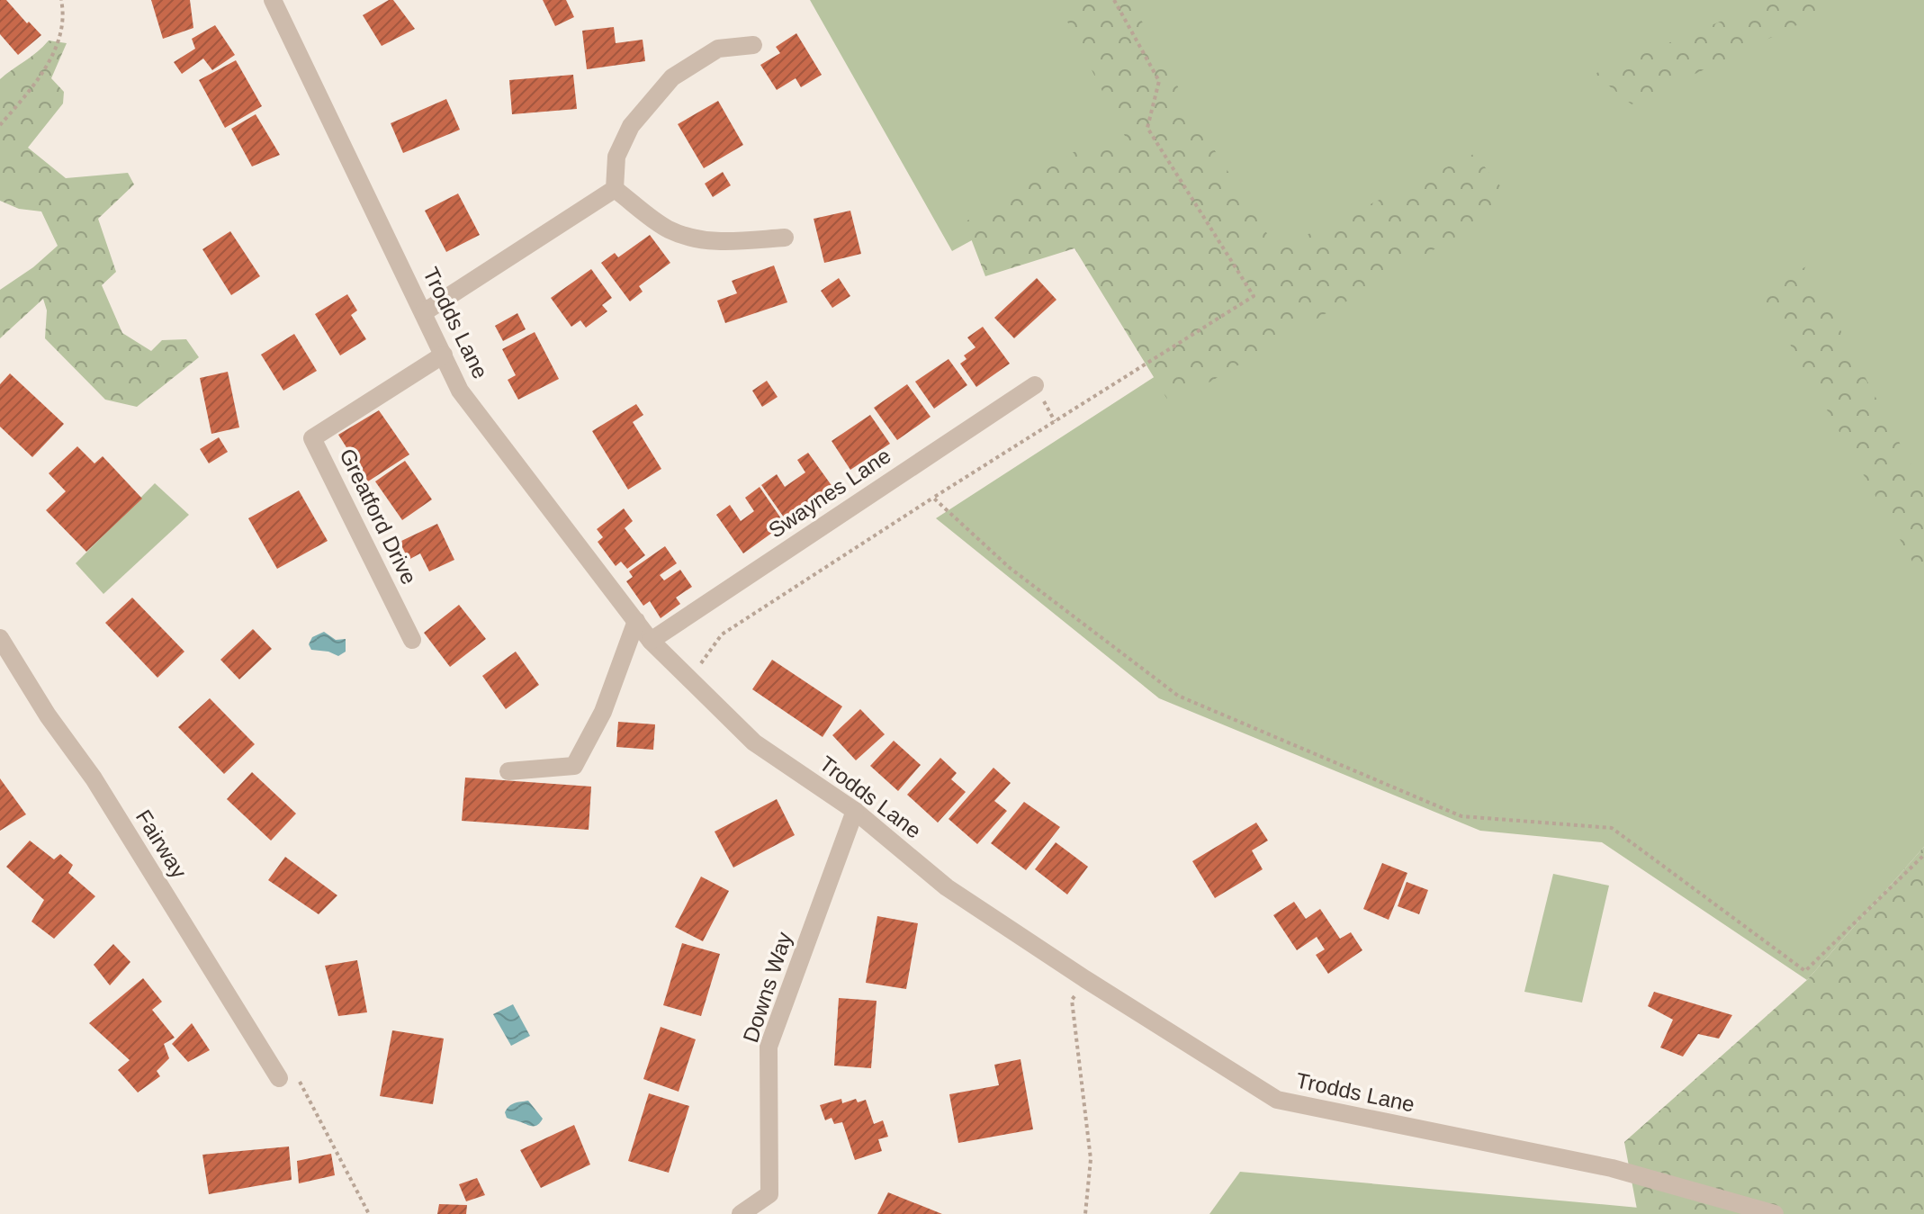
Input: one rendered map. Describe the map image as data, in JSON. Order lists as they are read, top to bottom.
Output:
{
  "streets": {
    "street": [
      "Trodds Lane",
      "Swaynes Lane",
      "Greatford Drive",
      "Fairway",
      "Downs Way"
    ]
  },
  "crossings": [
    ["Trodds Lane", "Swaynes Lane"],
    ["Trodds Lane", "Greatford Drive"],
    ["Trodds Lane", "Downs Way"]
  ]
}
